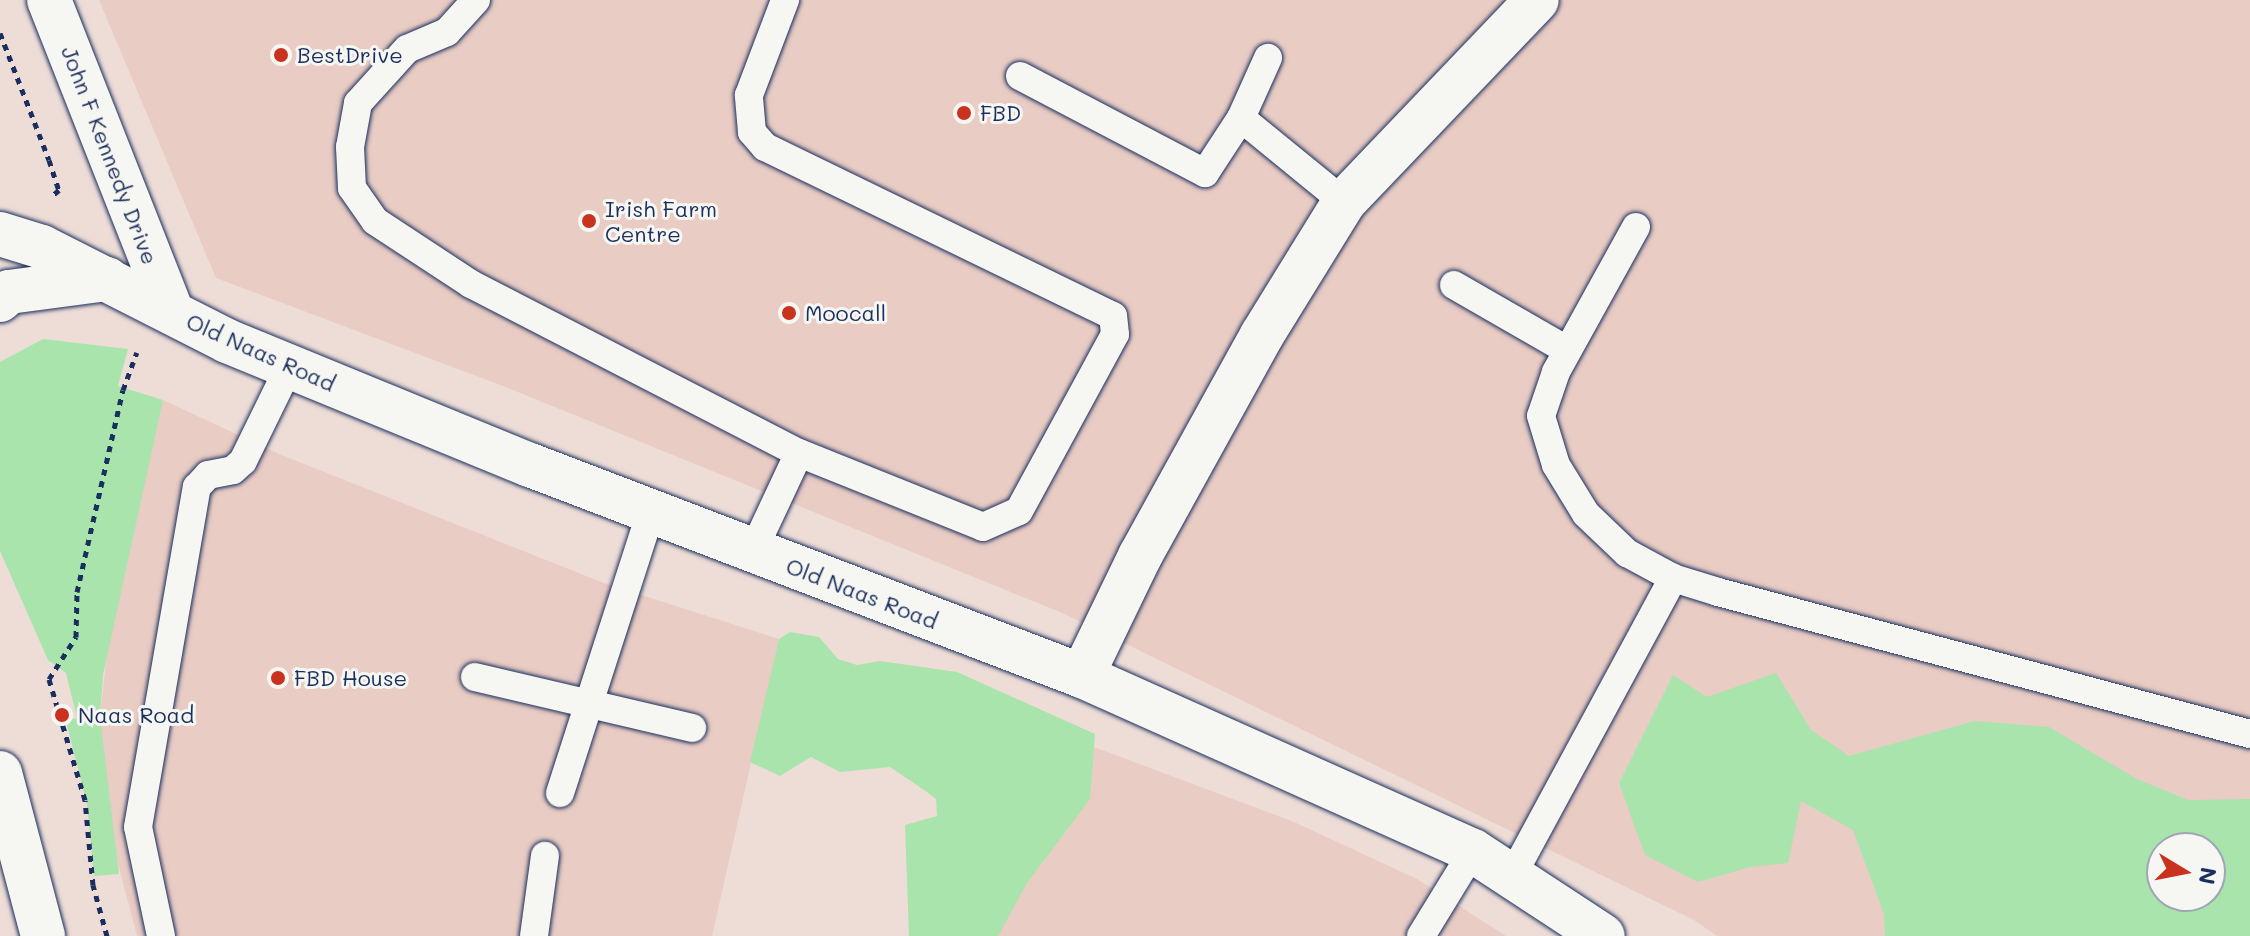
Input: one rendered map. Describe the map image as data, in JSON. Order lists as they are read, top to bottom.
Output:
{
  "streets": {
    "street": ["John F Kennedy Drive", "Old Naas Road"]
  },
  "crossings": [
    ["John F Kennedy Drive", "Old Naas Road"]
  ],
  "places": [
    "BestDrive",
    "FBD",
    "Irish Farm Centre",
    "Moocall",
    "FBD House",
    "Naas Road"
  ],
  "north": "right"
}
